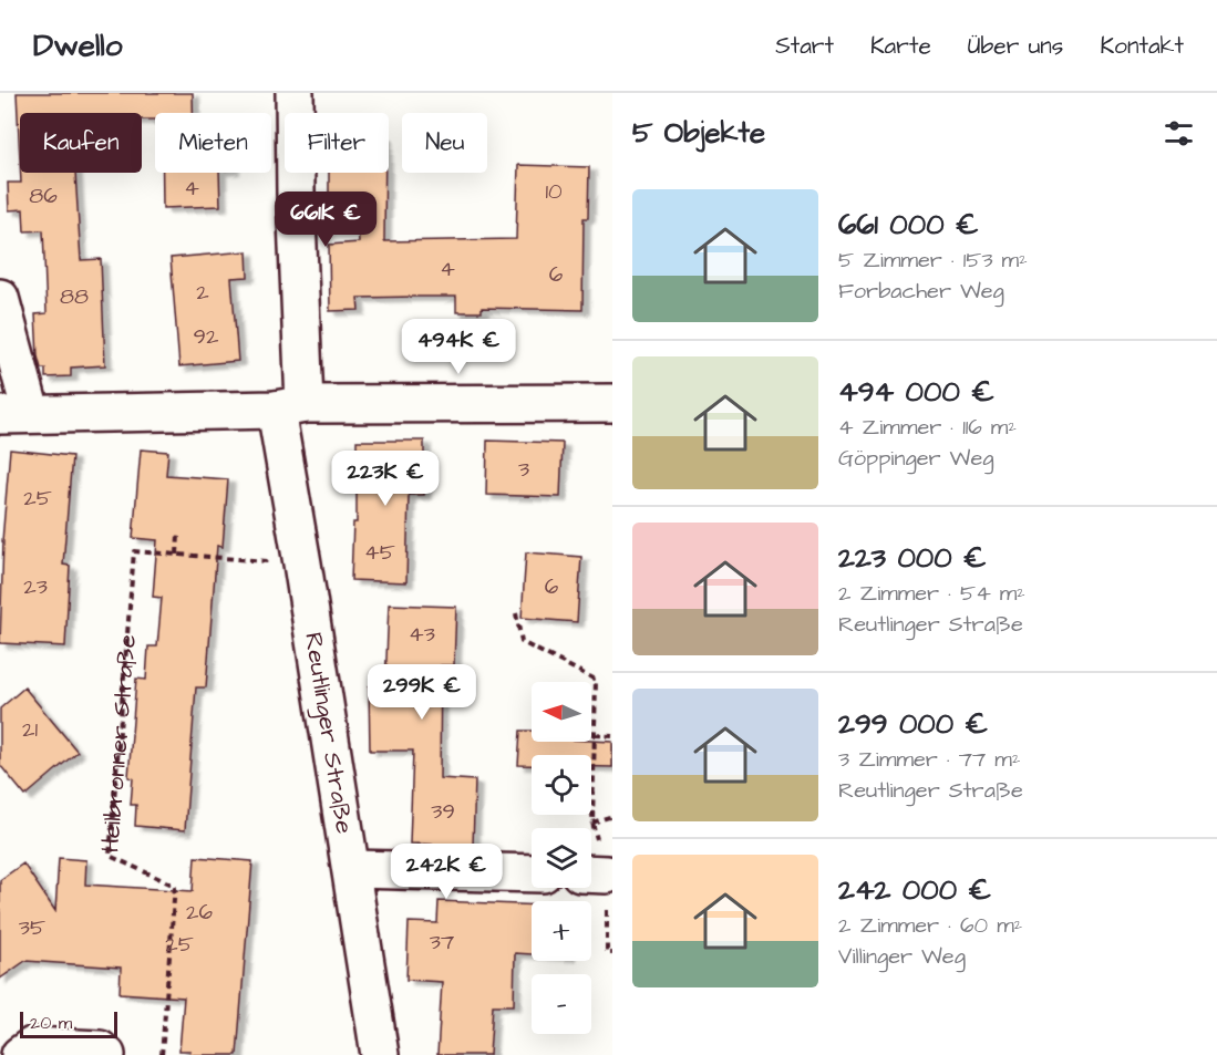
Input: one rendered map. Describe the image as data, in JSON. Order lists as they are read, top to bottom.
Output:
{
  "streets": {
    "street": ["Reutlinger Straße"],
    "path": ["Heilbronner Straße"]
  },
  "house_numbers": [
    "4",
    "10",
    "86",
    "4",
    "6",
    "2",
    "88",
    "92",
    "3",
    "25",
    "45",
    "23",
    "6",
    "43",
    "21",
    "39",
    "26",
    "35",
    "37",
    "25"
  ],
  "scale_bar": "20 m",
  "north": "left",
  "page": {
    "header": "Dwello",
    "nav": [
      "Start",
      "Karte",
      "Über uns",
      "Kontakt"
    ],
    "heading": "5 Objekte",
    "chip": [
      "Kaufen",
      "Mieten",
      "Filter",
      "Neu"
    ],
    "list": [
      {
        "name": "661 000 €",
        "note": "5 Zimmer · 153 m² · Forbacher Weg"
      },
      {
        "name": "494 000 €",
        "note": "4 Zimmer · 116 m² · Göppinger Weg"
      },
      {
        "name": "223 000 €",
        "note": "2 Zimmer · 54 m² · Reutlinger Straße"
      },
      {
        "name": "299 000 €",
        "note": "3 Zimmer · 77 m² · Reutlinger Straße"
      },
      {
        "name": "242 000 €",
        "note": "2 Zimmer · 60 m² · Villinger Weg"
      }
    ],
    "price": [
      "661K €",
      "494K €",
      "223K €",
      "299K €",
      "242K €"
    ],
    "map_buttons": ["+", "−"],
    "scale": "20 m"
  }
}
